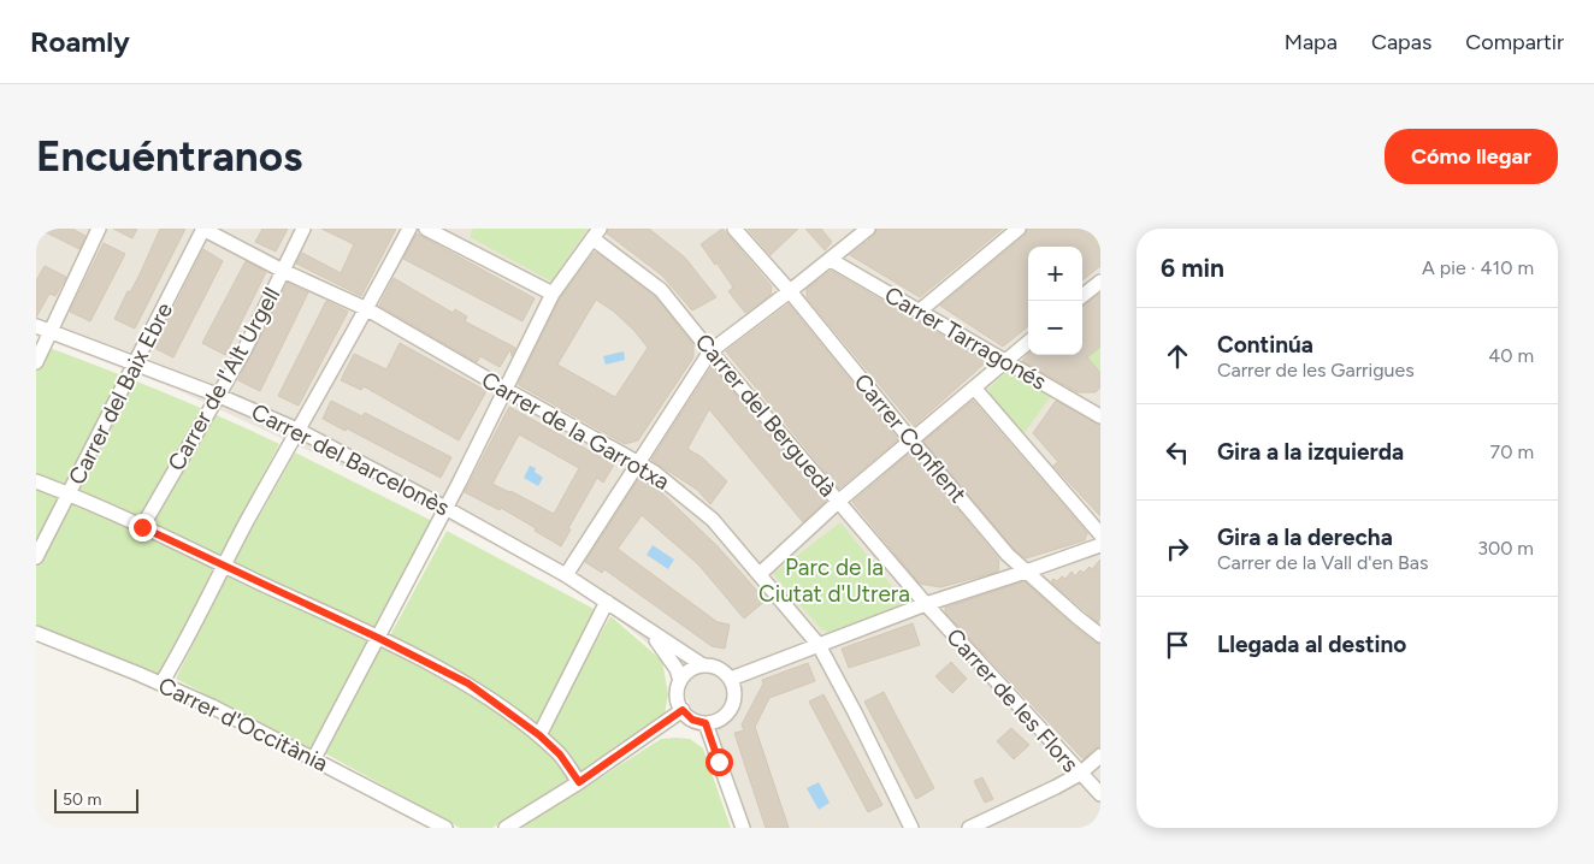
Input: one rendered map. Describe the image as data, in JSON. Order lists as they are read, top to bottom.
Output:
{
  "streets": {
    "street": [
      "Carrer Tarragonés",
      "Carrer de l'Alt Urgell",
      "Carrer del Baix Ebre",
      "Carrer del Berguedà",
      "Carrer de la Garrotxa",
      "Carrer Conflent",
      "Carrer del Barcelonès",
      "Carrer de les Flors",
      "Carrer d'Occitània"
    ]
  },
  "crossings": [
    ["Carrer de l'Alt Urgell", "Carrer de la Garrotxa"],
    ["Carrer de l'Alt Urgell", "Carrer del Barcelonès"],
    ["Carrer del Baix Ebre", "Carrer de la Garrotxa"],
    ["Carrer del Baix Ebre", "Carrer del Barcelonès"],
    ["Carrer del Berguedà", "Carrer de les Flors"]
  ],
  "parks": ["Parc de la Ciutat d'Utrera"],
  "scale_bar": "50 m",
  "page": {
    "header": "Roamly",
    "nav": ["Mapa", "Capas", "Compartir"],
    "buttons": "Cómo llegar",
    "title": "Encuéntranos",
    "heading": ["6 min", "A pie · 410 m"],
    "map_buttons": ["+", "−"],
    "list": [
      ["Continúa", "Carrer de les Garrigues", "40 m"],
      ["Gira a la izquierda", "70 m"],
      ["Gira a la derecha", "Carrer de la Vall d'en Bas", "300 m"],
      "Llegada al destino"
    ],
    "scale": "50 m"
  }
}
